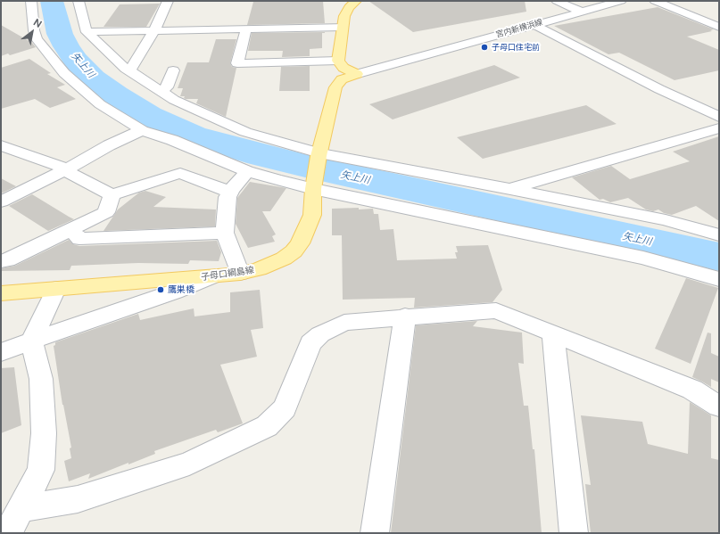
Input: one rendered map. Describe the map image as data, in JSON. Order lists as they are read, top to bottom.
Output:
{
  "streets": {
    "main road": ["子母口綱島線"],
    "street": ["宮内新横浜線"]
  },
  "water": ["矢上川"],
  "places": ["子母口住宅前", "鷹巣橋"],
  "north": "top right"
}
